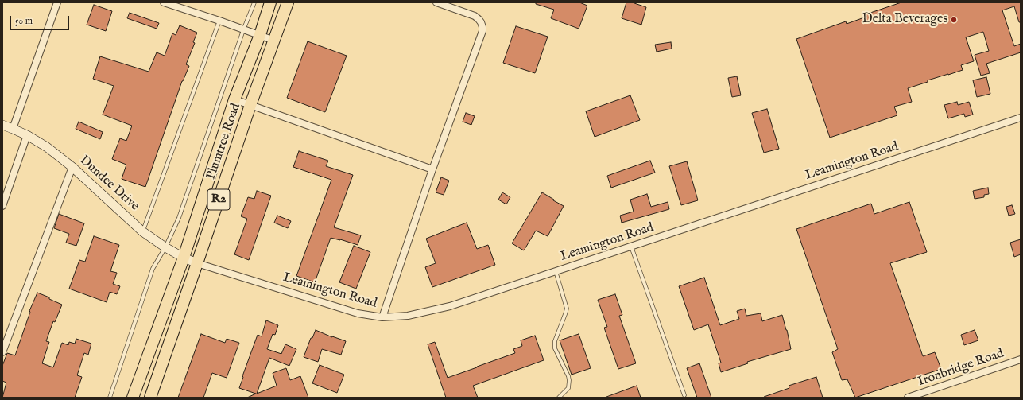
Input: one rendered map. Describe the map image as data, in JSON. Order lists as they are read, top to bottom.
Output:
{
  "streets": {
    "highway": ["Plumtree Road", "R2"],
    "street": ["Leamington Road", "Dundee Drive", "Ironbridge Road"]
  },
  "crossings": [
    ["Plumtree Road", "Leamington Road"],
    ["Plumtree Road", "Dundee Drive"],
    ["Leamington Road", "Dundee Drive"]
  ],
  "places": ["Delta Beverages"],
  "scale_bar": "50 m"
}
